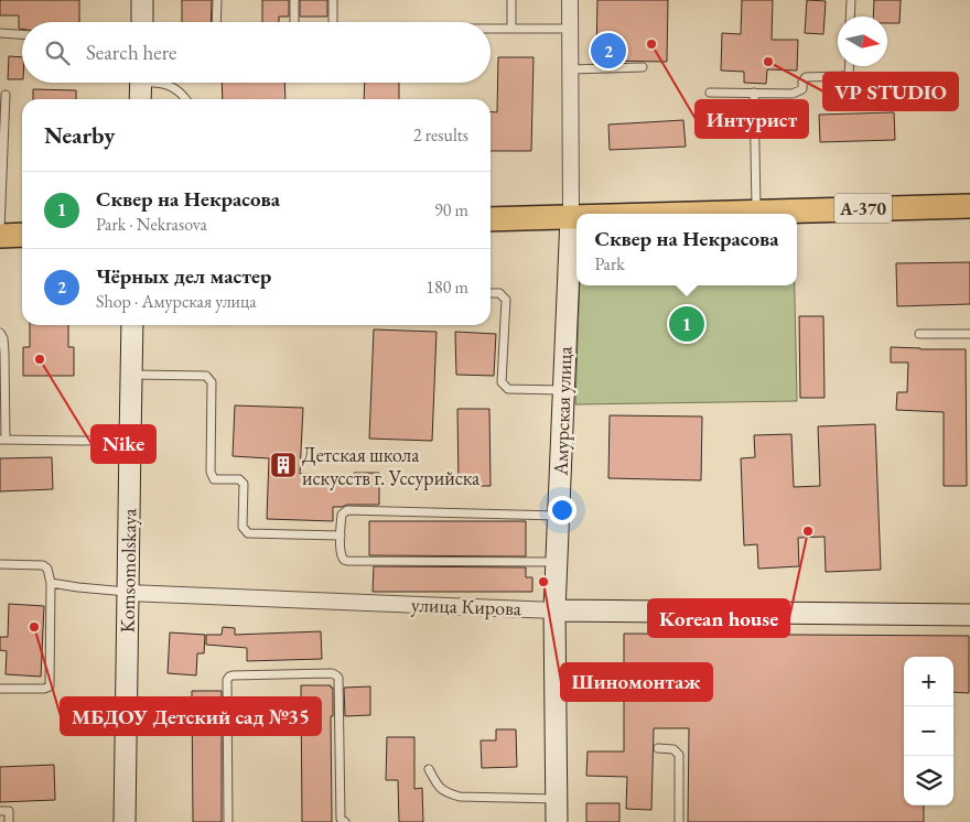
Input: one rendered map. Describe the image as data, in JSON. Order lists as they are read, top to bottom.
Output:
{
  "streets": {
    "main road": [
      "А-370",
      "Амурская улица",
      "Komsomolskaya",
      "улица Кирова"
    ]
  },
  "crossings": [
    ["А-370", "Амурская улица"],
    ["Амурская улица", "улица Кирова"],
    ["Komsomolskaya", "улица Кирова"]
  ],
  "places": {
    "other": [
      "Интурист",
      "VP STUDIO",
      "Nike",
      "Korean house",
      "Шиномонтаж",
      "МБДОУ Детский сад №35"
    ],
    "building": ["Детская школа искусств г. Уссурийска"]
  },
  "north": "right",
  "page": {
    "search": "Search here",
    "pins": ["2", "1"],
    "heading": ["Nearby", "2 results"],
    "list": [
      {
        "mark": "1",
        "name": "Сквер на Некрасова",
        "note": "Park · Nekrasova",
        "value": "90 m"
      },
      {
        "mark": "2",
        "name": "Чёрных дел мастер",
        "note": "Shop · Амурская улица",
        "value": "180 m"
      }
    ],
    "popup": ["Сквер на Некрасова", "Park"],
    "map_buttons": ["+", "−"]
  }
}
